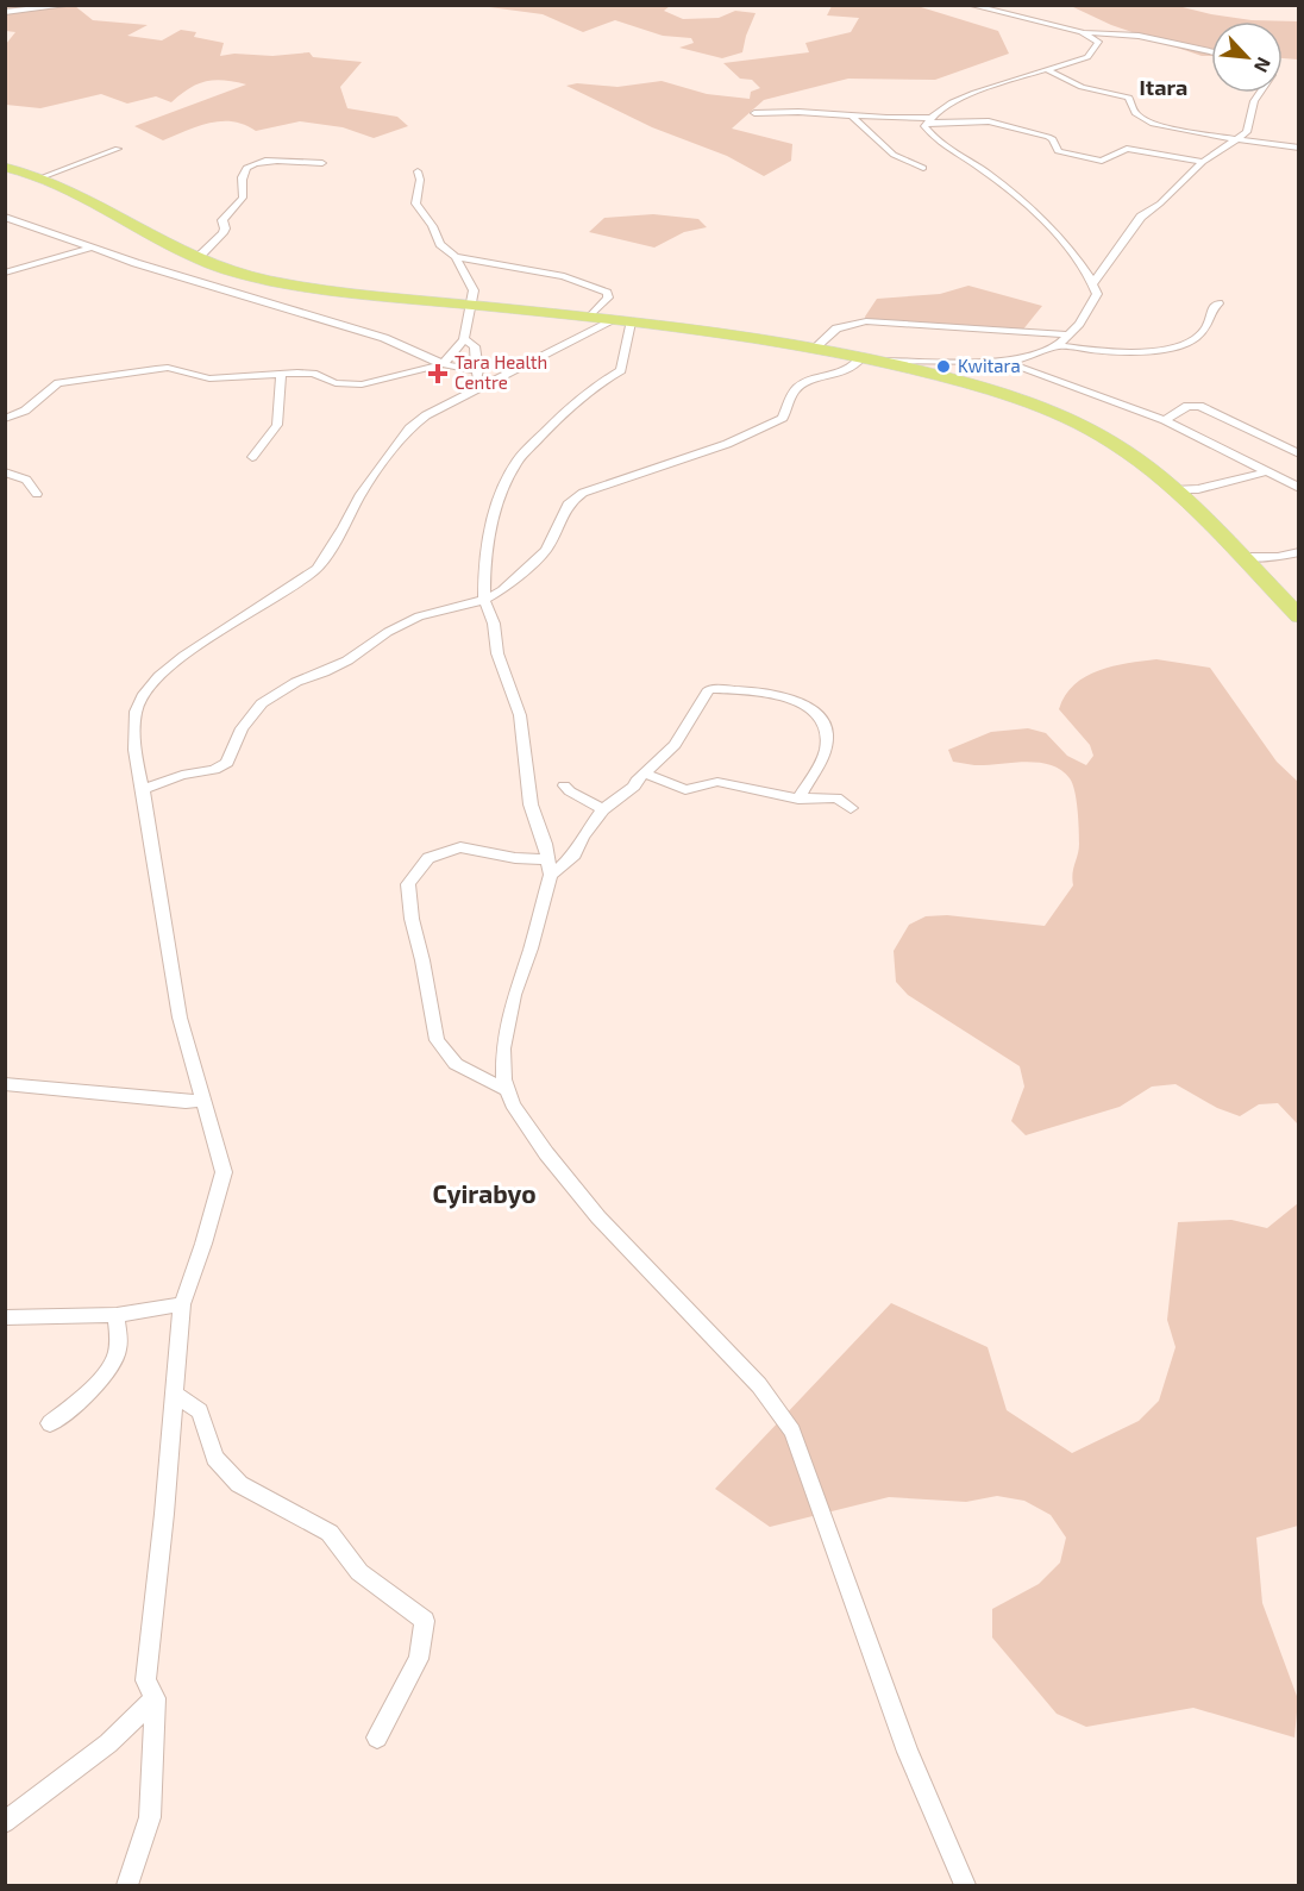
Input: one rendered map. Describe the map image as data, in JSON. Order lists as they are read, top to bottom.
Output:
{
  "districts": ["Itara", "Cyirabyo"],
  "places": {
    "other": ["Kwitara"],
    "health": ["Tara Health Centre"]
  },
  "north": "bottom right"
}
